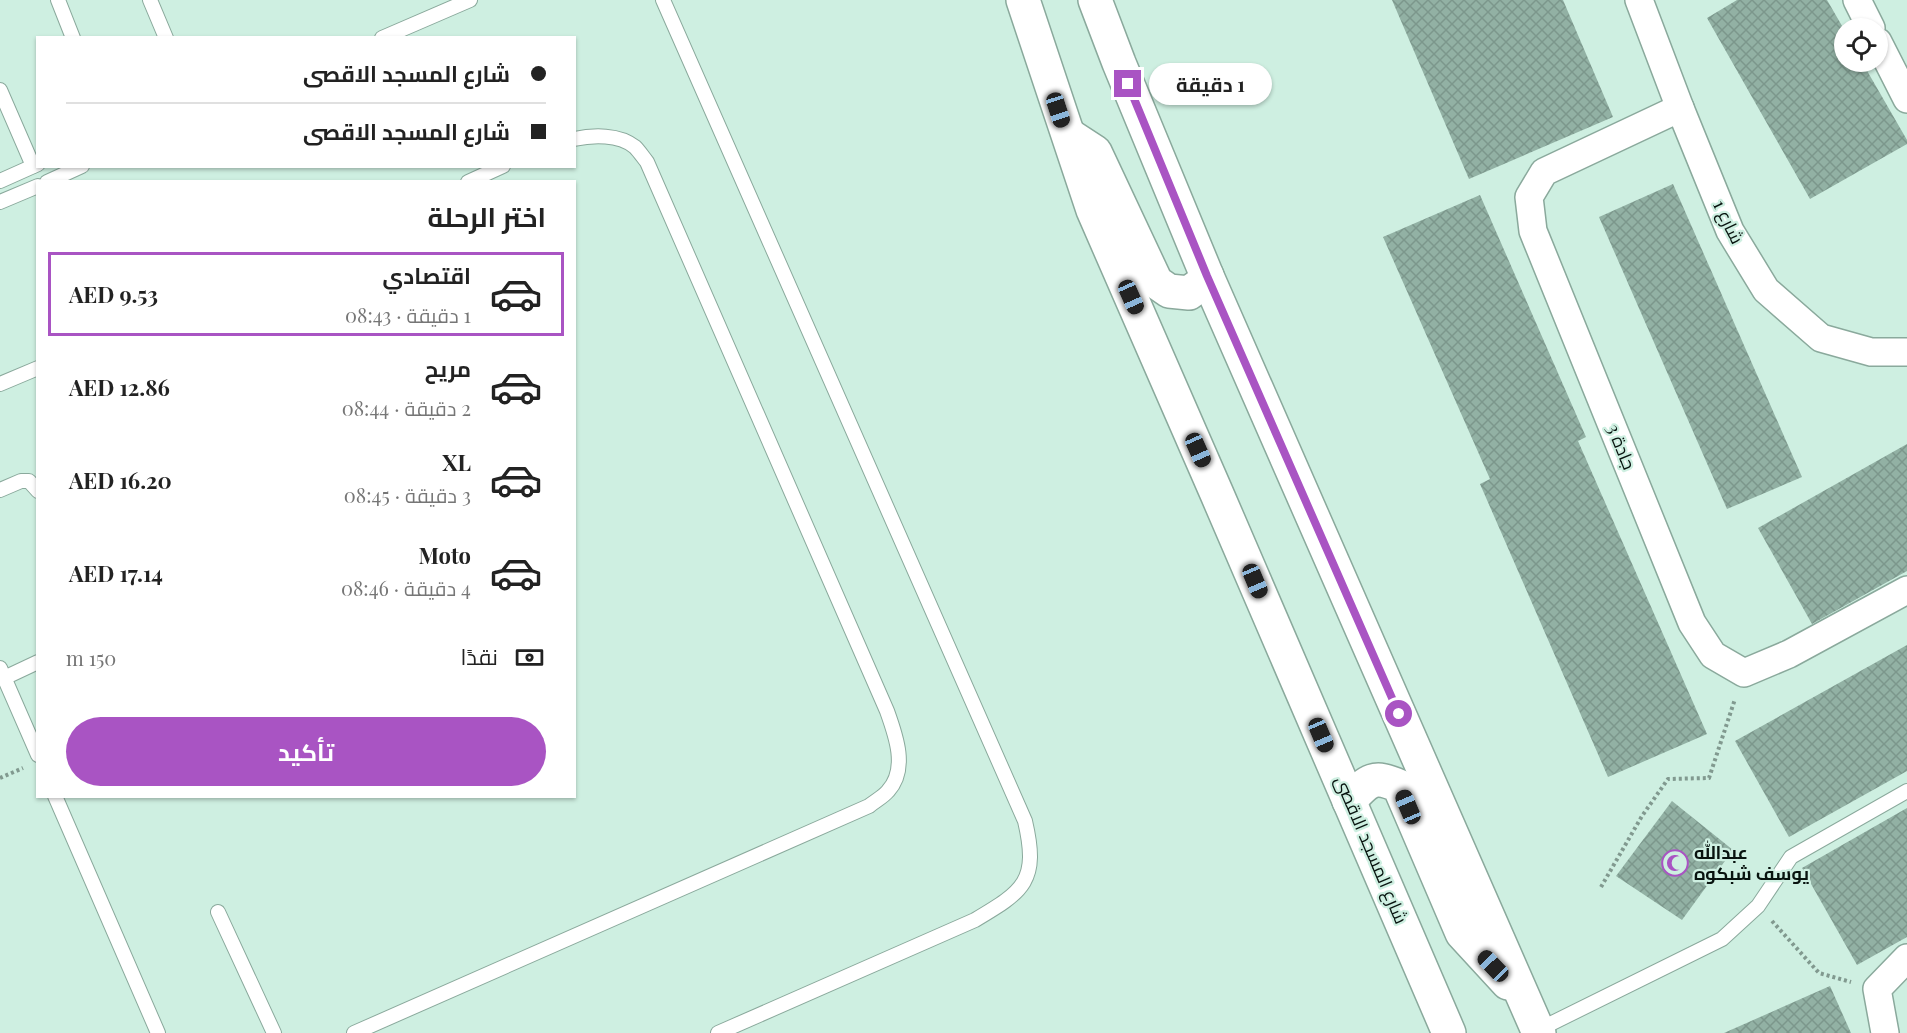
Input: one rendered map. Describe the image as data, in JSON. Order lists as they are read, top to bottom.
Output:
{
  "streets": {
    "main road": ["شارع المسجد الاقصى"],
    "street": ["شارع 1", "جادة 3"]
  },
  "crossings": [
    ["شارع 1", "جادة 3"]
  ],
  "places": {
    "mosque": ["عبدالله يوسف شبكوه"]
  },
  "page": {
    "banner": ["شارع المسجد الاقصى", "شارع المسجد الاقصى"],
    "bubble": "1 دقيقة",
    "heading": "اختر الرحلة",
    "list": [
      {
        "name": "اقتصادي",
        "note": "1 دقيقة · 08:43",
        "value": "AED 9.53"
      },
      {
        "name": "مريح",
        "note": "2 دقيقة · 08:44",
        "value": "AED 12.86"
      },
      {
        "name": "XL",
        "note": "3 دقيقة · 08:45",
        "value": "AED 16.20"
      },
      {
        "name": "Moto",
        "note": "4 دقيقة · 08:46",
        "value": "AED 17.14"
      }
    ],
    "pay": ["نقدًا", "150 m"],
    "buttons": "تأكيد"
  }
}
